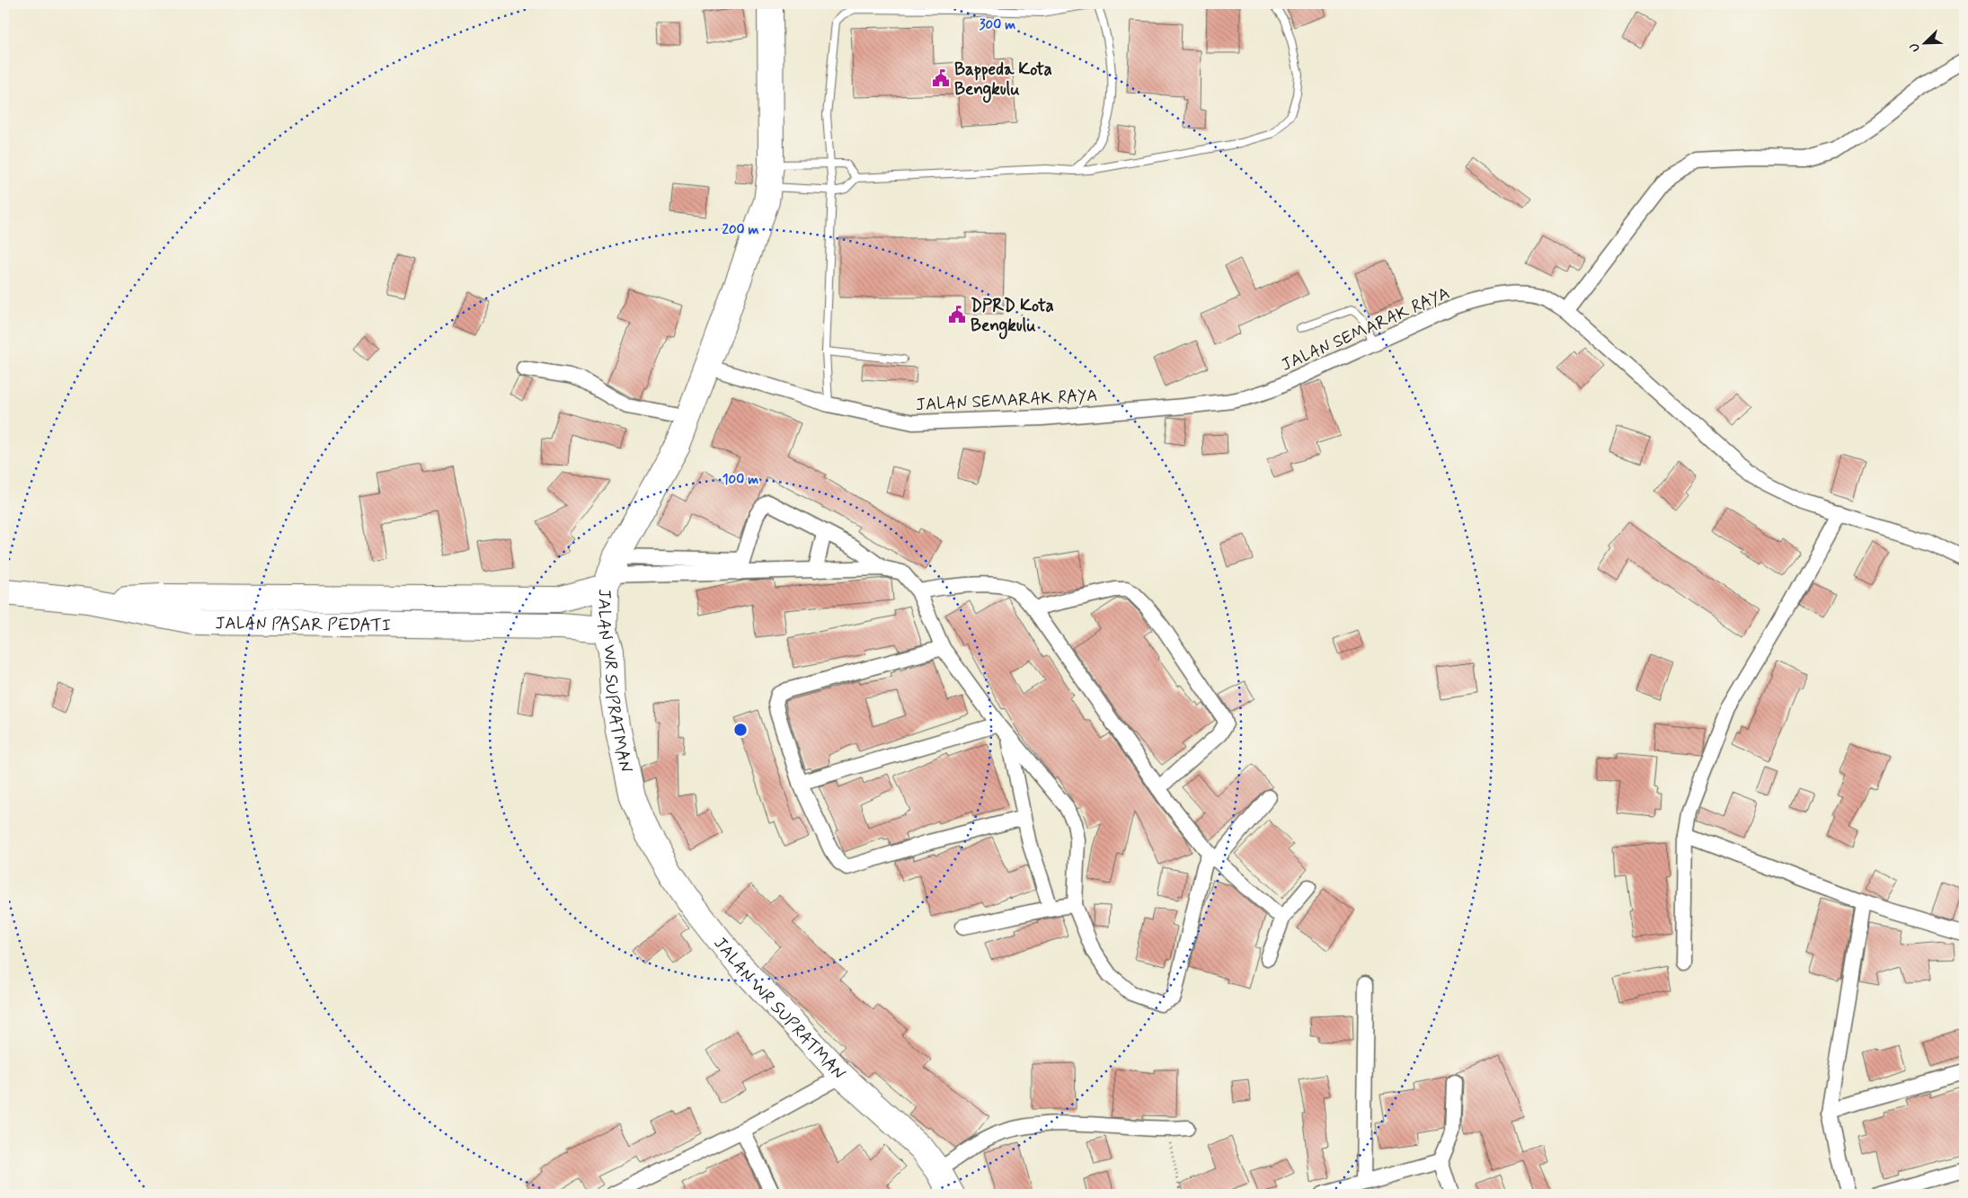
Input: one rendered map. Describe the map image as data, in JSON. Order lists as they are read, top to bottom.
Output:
{
  "streets": {
    "highway": ["JALAN PASAR PEDATI", "JALAN WR SUPRATMAN"],
    "street": ["JALAN SEMARAK RAYA"]
  },
  "crossings": [
    ["JALAN SEMARAK RAYA", "JALAN WR SUPRATMAN"],
    ["JALAN PASAR PEDATI", "JALAN WR SUPRATMAN"]
  ],
  "places": {
    "public building": ["Bappeda Kota Bengkulu", "DPRD Kota Bengkulu"]
  },
  "north": "bottom left",
  "rings": ["300 m", "200 m", "100 m"]
}
